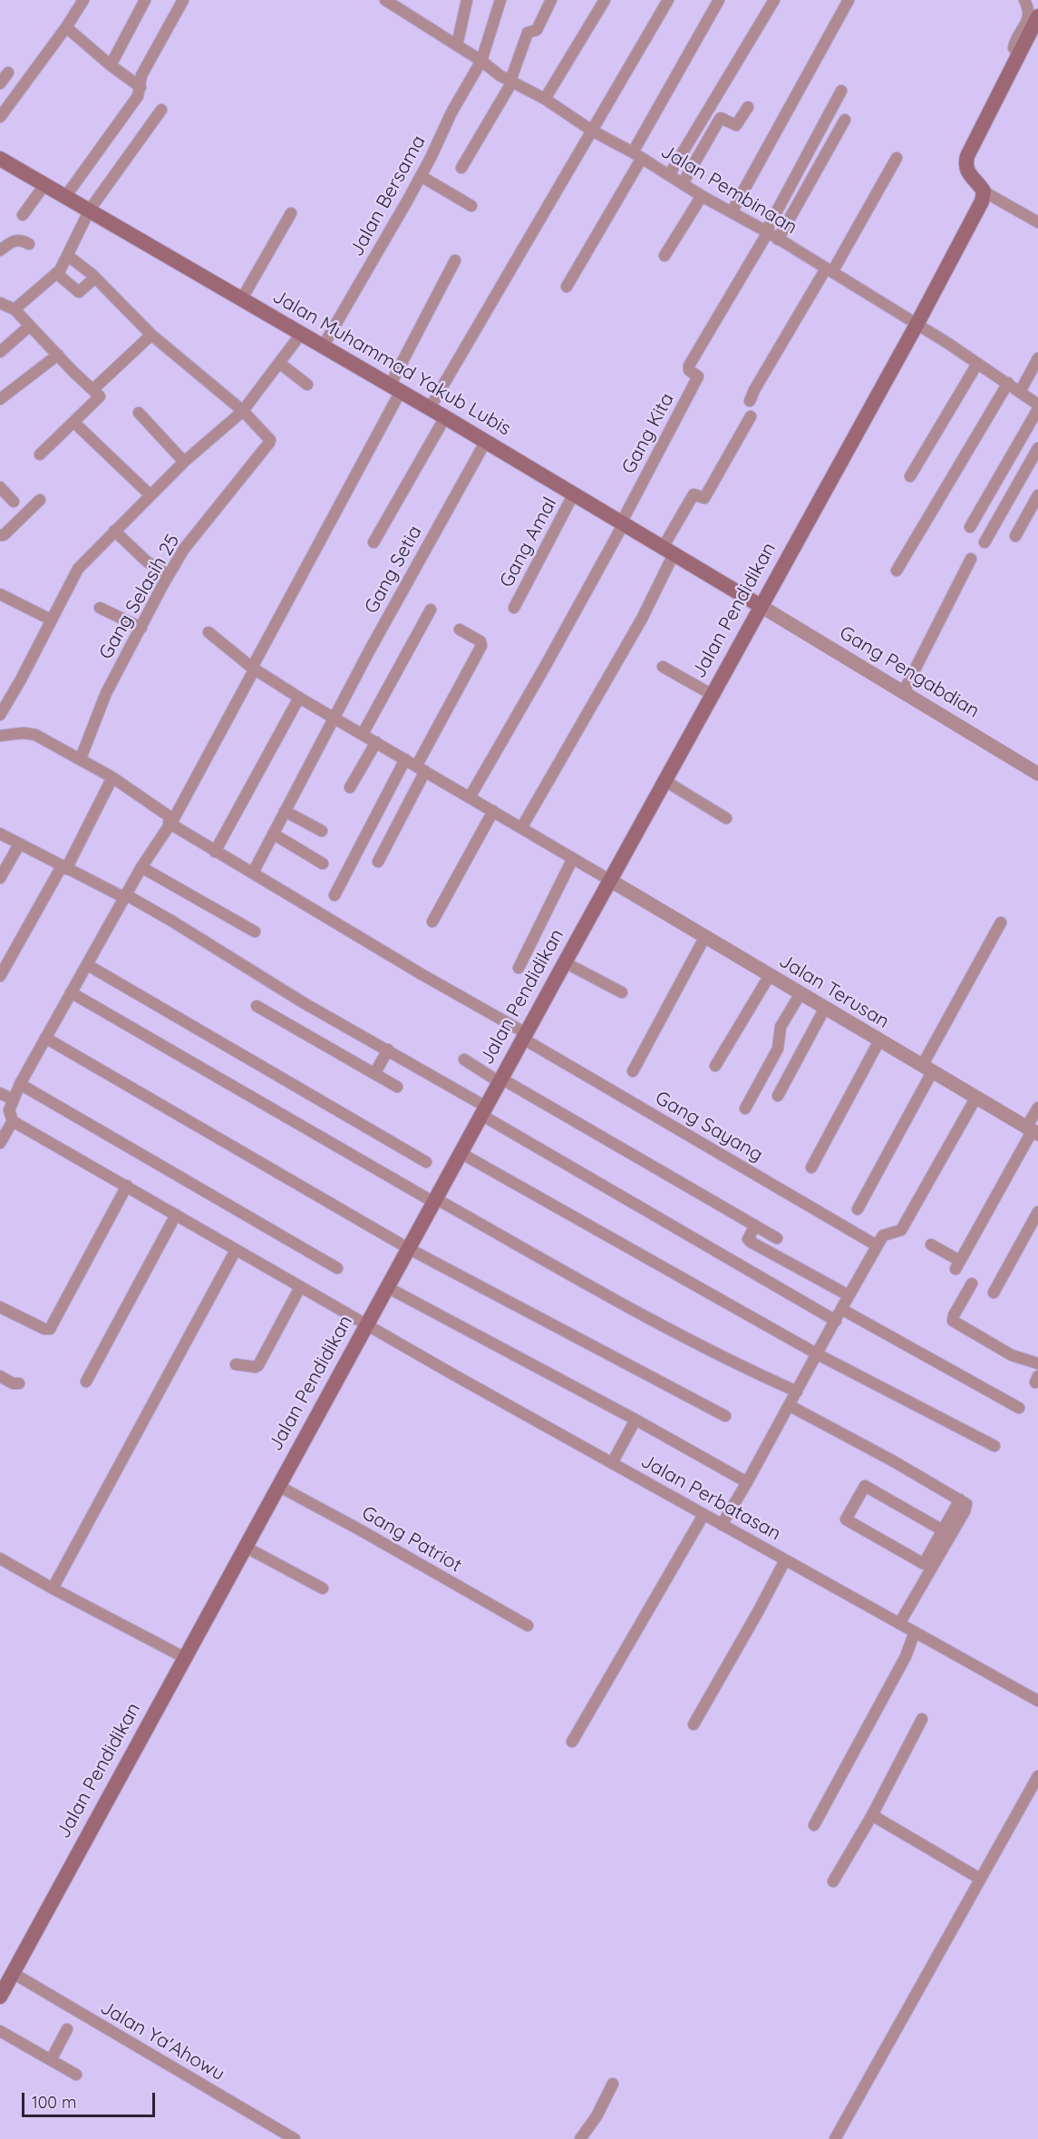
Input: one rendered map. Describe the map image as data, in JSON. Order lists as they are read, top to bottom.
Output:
{
  "streets": {
    "main road": ["Jalan Muhammad Yakub Lubis", "Jalan Pendidikan"],
    "street": [
      "Jalan Pembinaan",
      "Jalan Bersama",
      "Gang Kita",
      "Gang Amal",
      "Gang Setia",
      "Gang Selasih 25",
      "Gang Pengabdian",
      "Jalan Terusan",
      "Gang Sayang",
      "Jalan Perbatasan",
      "Gang Patriot",
      "Jalan Ya'Ahowu"
    ]
  },
  "crossings": [
    ["Jalan Pembinaan", "Jalan Bersama"],
    ["Jalan Pembinaan", "Gang Kita"],
    ["Jalan Pembinaan", "Jalan Pendidikan"],
    ["Jalan Bersama", "Jalan Muhammad Yakub Lubis"],
    ["Jalan Muhammad Yakub Lubis", "Gang Kita"],
    ["Jalan Muhammad Yakub Lubis", "Gang Amal"],
    ["Jalan Muhammad Yakub Lubis", "Gang Setia"],
    ["Jalan Muhammad Yakub Lubis", "Jalan Pendidikan"],
    ["Jalan Muhammad Yakub Lubis", "Gang Pengabdian"],
    ["Gang Setia", "Gang Sayang"],
    ["Gang Selasih 25", "Gang Sayang"],
    ["Jalan Pendidikan", "Gang Pengabdian"],
    ["Jalan Pendidikan", "Jalan Terusan"],
    ["Jalan Pendidikan", "Gang Sayang"],
    ["Jalan Pendidikan", "Jalan Perbatasan"],
    ["Jalan Pendidikan", "Gang Patriot"],
    ["Jalan Pendidikan", "Jalan Ya'Ahowu"]
  ],
  "scale_bar": "100 m"
}
